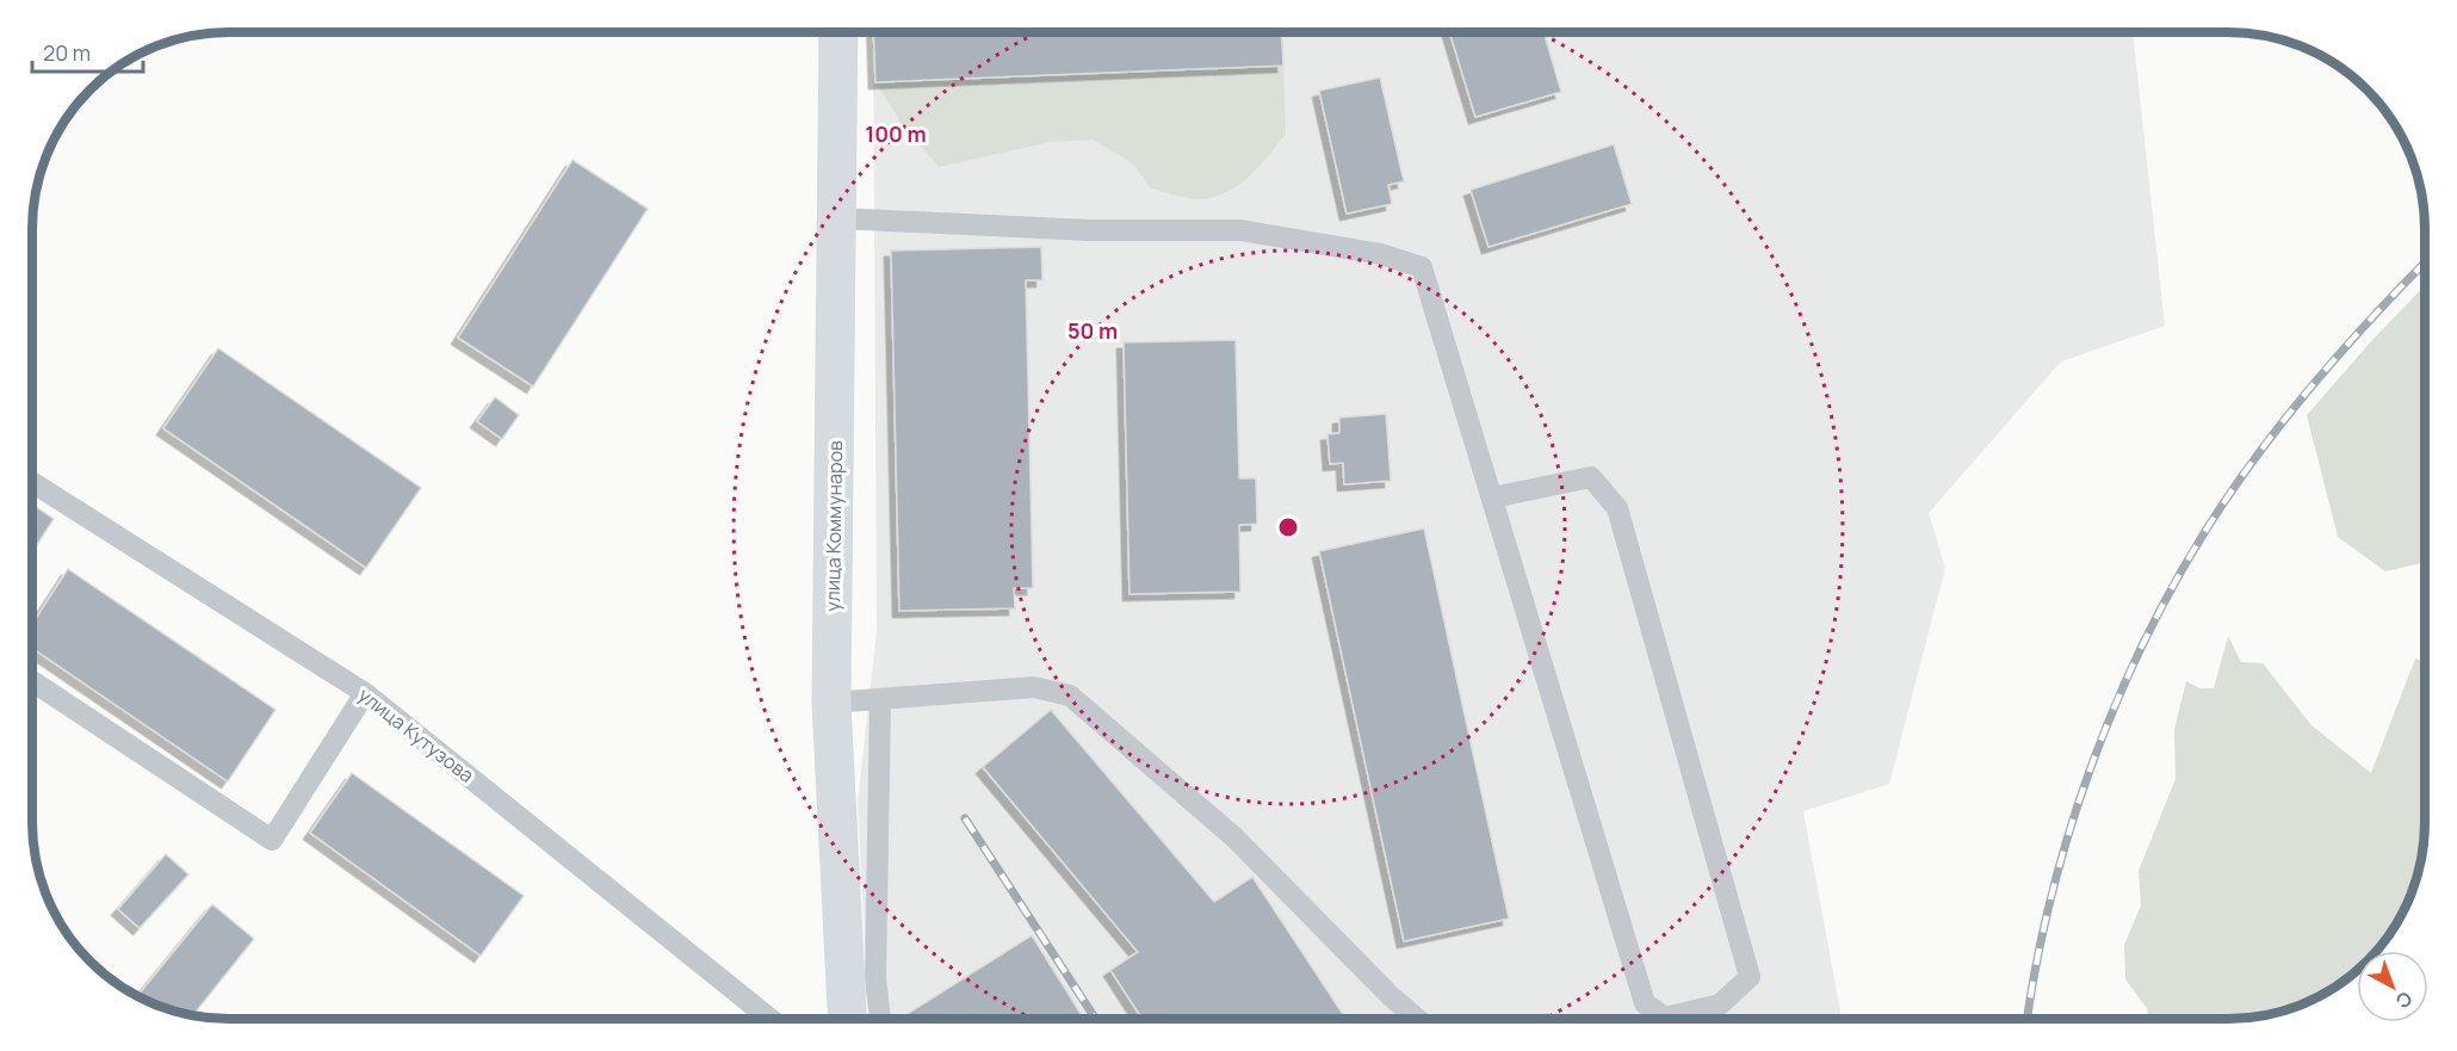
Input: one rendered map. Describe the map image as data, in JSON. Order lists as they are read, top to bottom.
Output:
{
  "streets": {
    "main road": ["улица Коммунаров"],
    "lane": ["улица Кутузова"]
  },
  "scale_bar": "20 m",
  "north": "bottom right",
  "rings": ["100 m", "50 m"]
}
